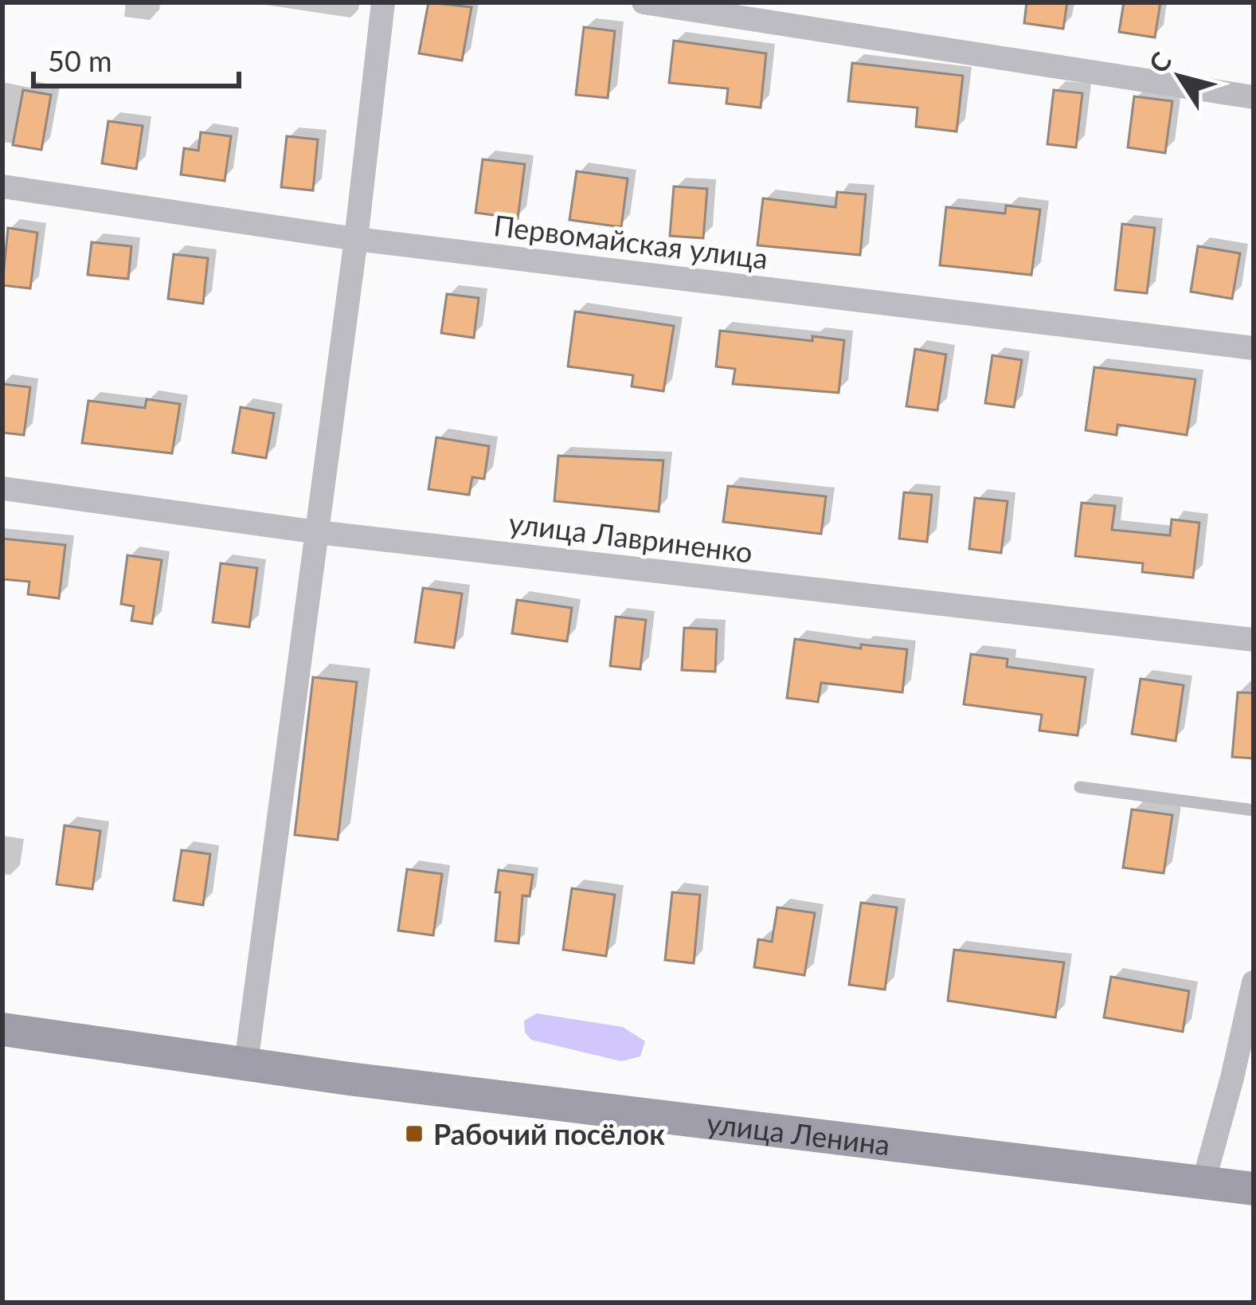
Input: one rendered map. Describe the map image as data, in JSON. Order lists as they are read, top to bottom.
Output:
{
  "streets": {
    "main road": ["улица Ленина"],
    "street": ["Первомайская улица", "улица Лавриненко"]
  },
  "places": {
    "transit": ["Рабочий посёлок"]
  },
  "scale_bar": "50 m",
  "north": "top left"
}
